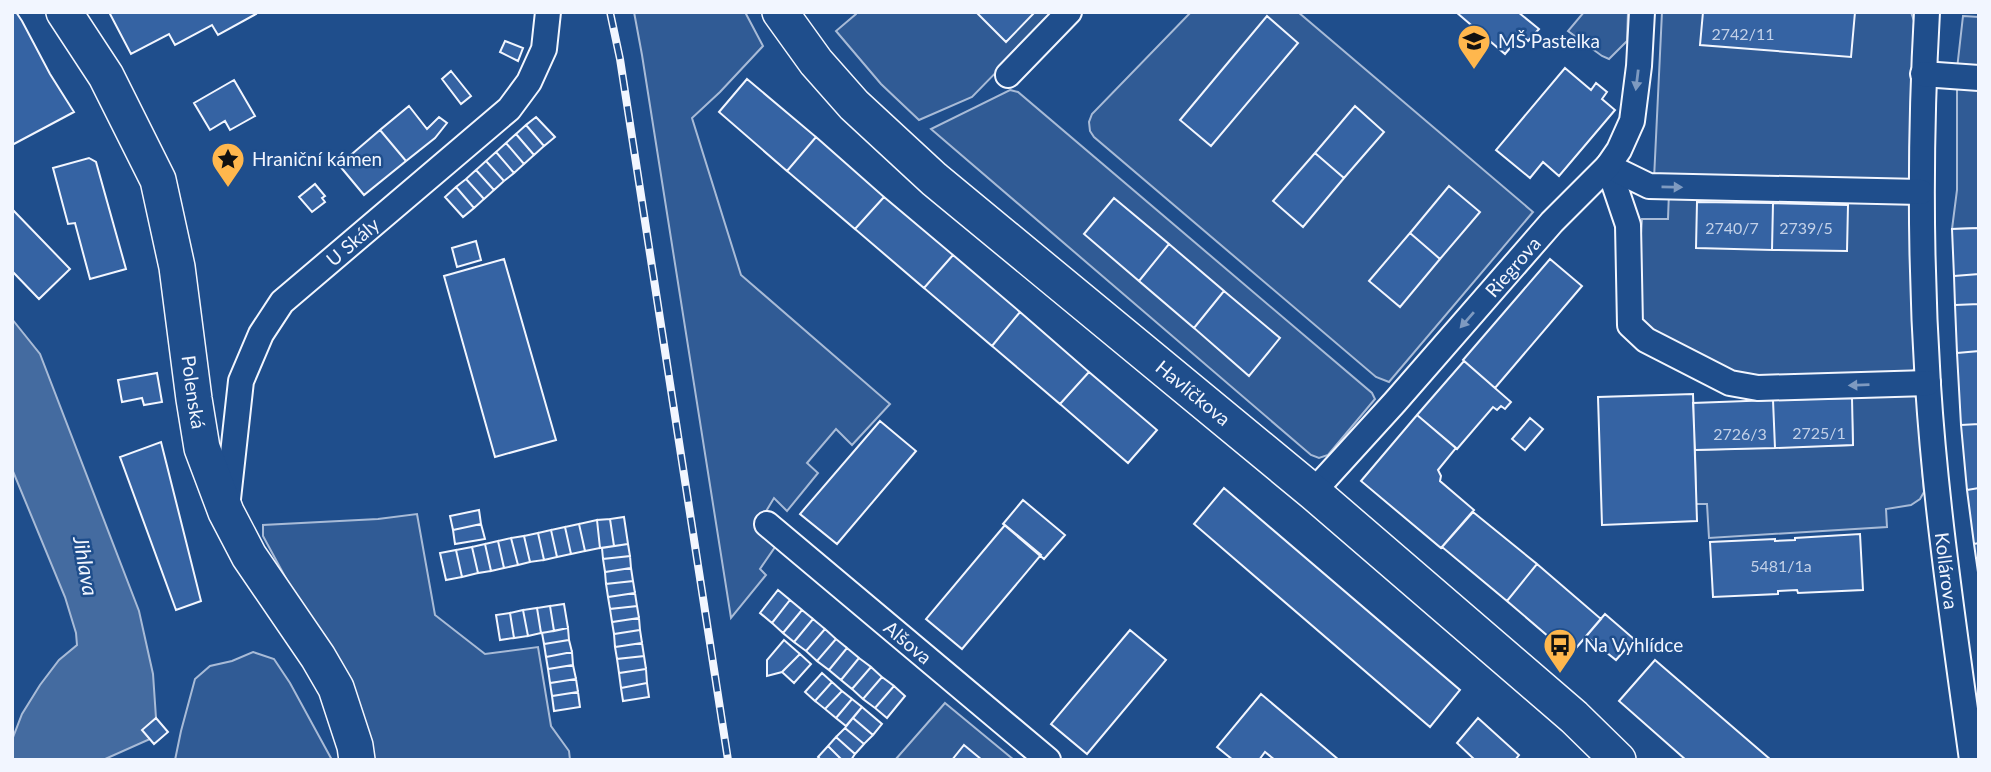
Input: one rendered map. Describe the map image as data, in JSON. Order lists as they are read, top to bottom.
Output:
{
  "streets": {
    "street": [
      "U Skály",
      "Riegrova",
      "Polenská",
      "Havlíčkova",
      "Kollárova",
      "Alšova"
    ]
  },
  "crossings": [
    ["U Skály", "Polenská"],
    ["Riegrova", "Havlíčkova"]
  ],
  "one_way": ["Riegrova"],
  "water": ["Jihlava"],
  "places": {
    "school or university": ["MŠ Pastelka"],
    "place": ["Hraniční kámen"],
    "bus stop": ["Na Vyhlídce"]
  },
  "house_numbers": [
    "2742/11",
    "2740/7",
    "2739/5",
    "2725/1",
    "2726/3",
    "5481/1a"
  ]
}
